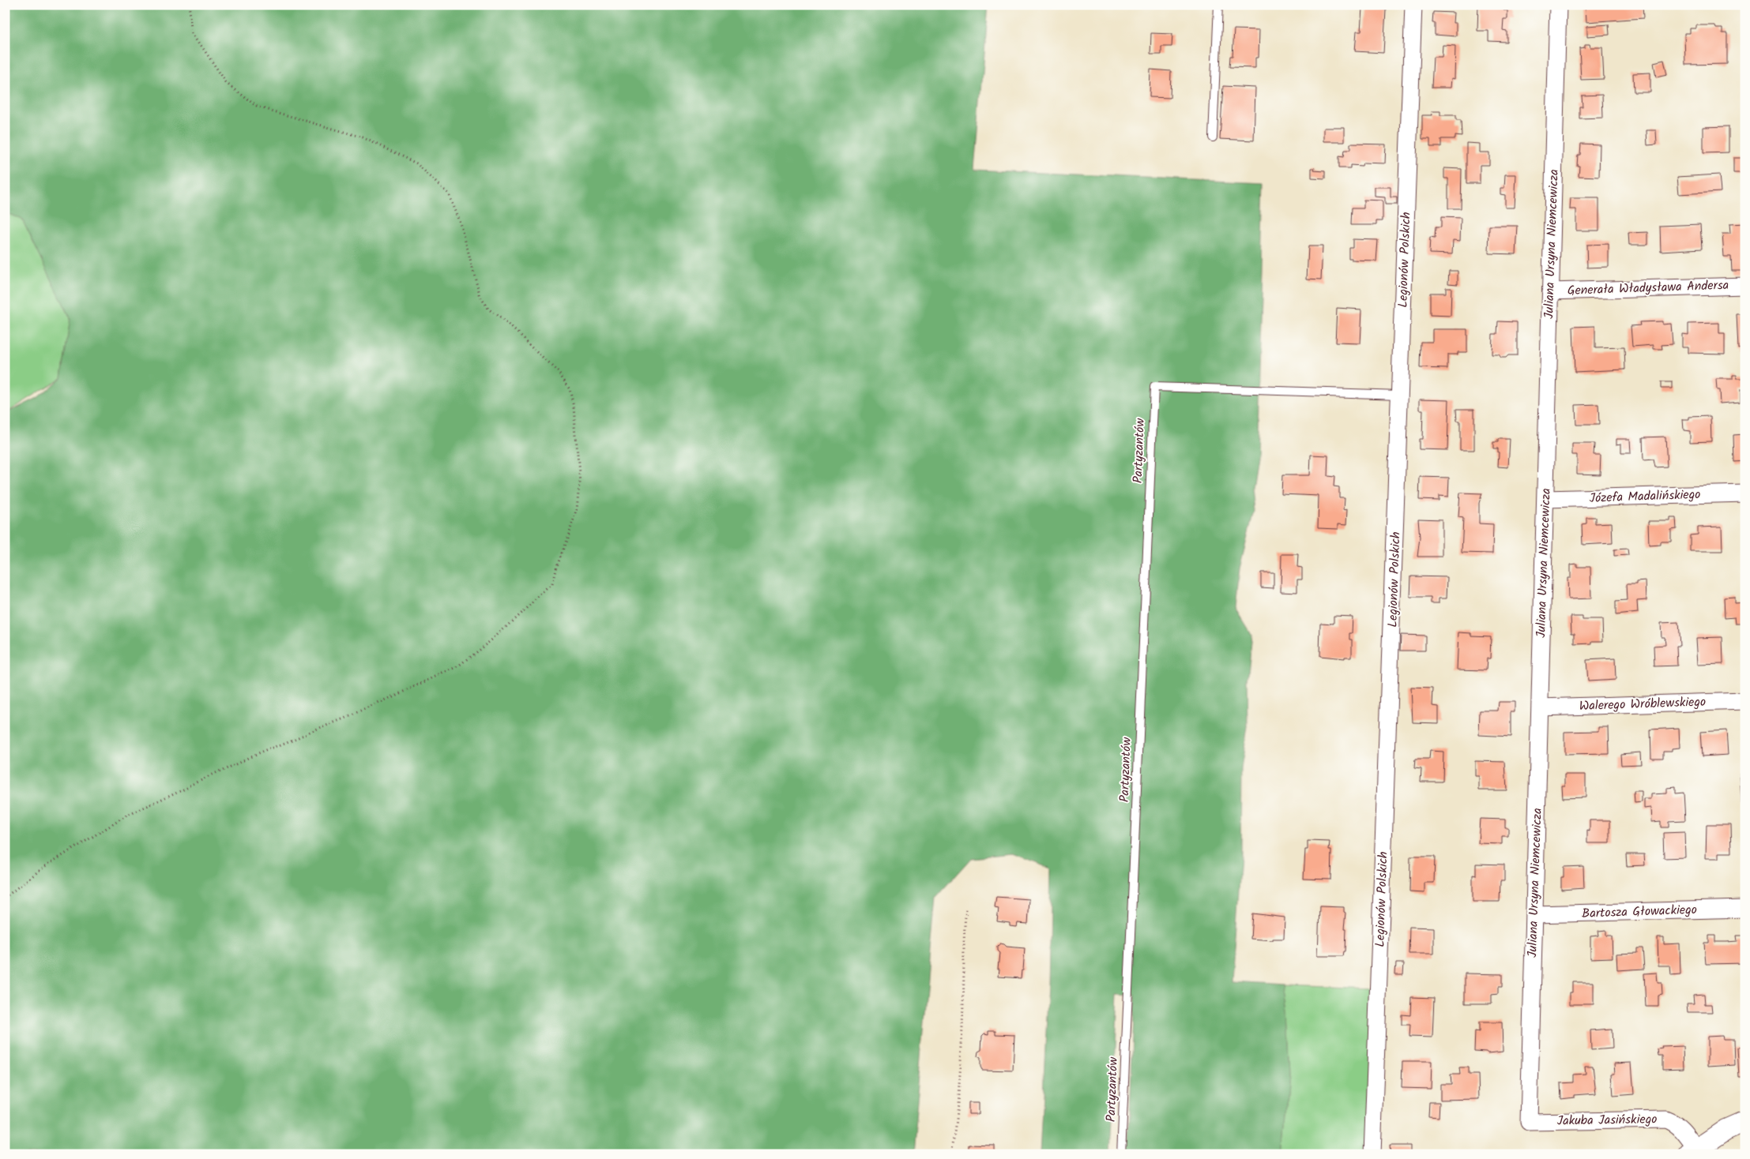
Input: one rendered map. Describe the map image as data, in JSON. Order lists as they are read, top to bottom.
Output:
{
  "streets": {
    "street": [
      "Juliana Ursyna Niemcewicza",
      "Legionów Polskich",
      "Generała Władysława Andersa",
      "Józefa Madalińskiego",
      "Walerego Wróblewskiego",
      "Bartosza Głowackiego",
      "Jakuba Jasińskiego"
    ],
    "lane": ["Partyzantów"]
  },
  "crossings": [
    ["Juliana Ursyna Niemcewicza", "Generała Władysława Andersa"],
    ["Juliana Ursyna Niemcewicza", "Józefa Madalińskiego"],
    ["Juliana Ursyna Niemcewicza", "Walerego Wróblewskiego"],
    ["Juliana Ursyna Niemcewicza", "Bartosza Głowackiego"],
    ["Juliana Ursyna Niemcewicza", "Jakuba Jasińskiego"],
    ["Legionów Polskich", "Partyzantów"]
  ]
}
